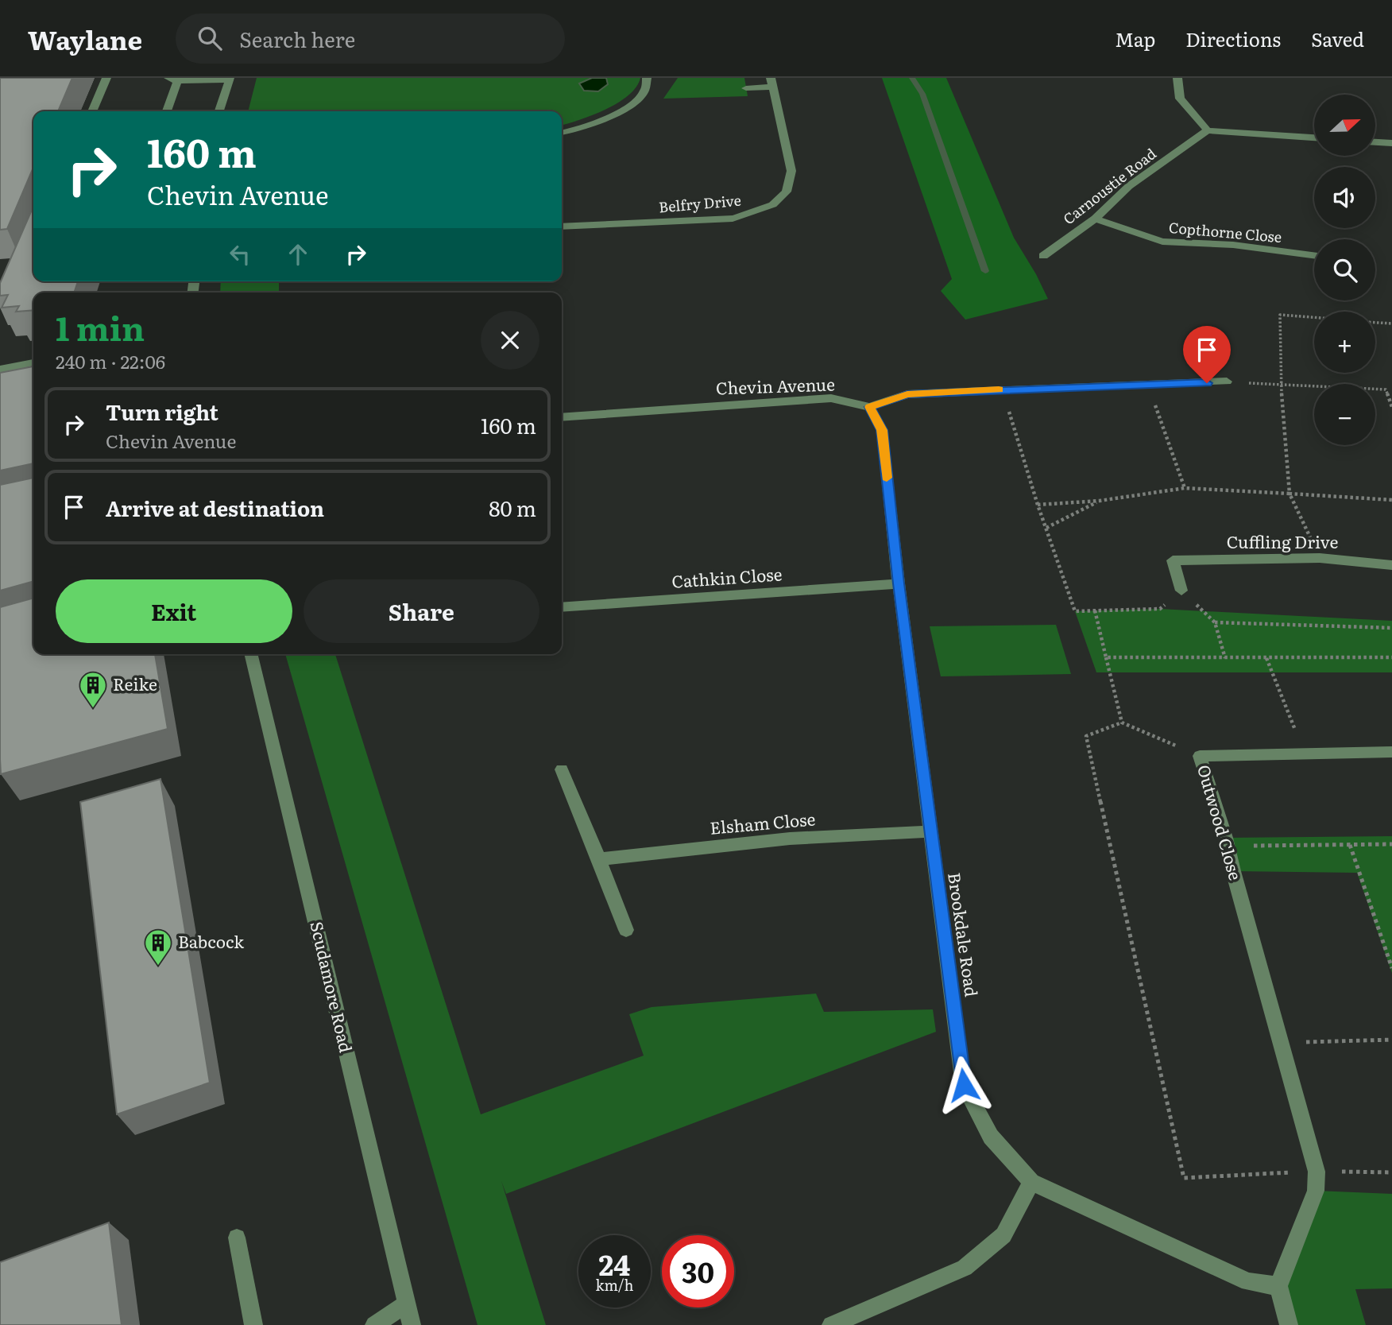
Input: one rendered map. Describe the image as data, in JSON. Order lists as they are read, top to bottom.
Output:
{
  "streets": {
    "street": [
      "Carnoustie Road",
      "Belfry Drive",
      "Copthorne Close",
      "Chevin Avenue",
      "Cuffling Drive",
      "Cathkin Close",
      "Outwood Close",
      "Elsham Close",
      "Brookdale Road",
      "Scudamore Road"
    ]
  },
  "crossings": [
    ["Carnoustie Road", "Copthorne Close"],
    ["Chevin Avenue", "Brookdale Road"],
    ["Cathkin Close", "Brookdale Road"],
    ["Outwood Close", "Brookdale Road"],
    ["Elsham Close", "Brookdale Road"]
  ],
  "places": {
    "building": ["Reike", "Babcock"]
  },
  "north": "right",
  "page": {
    "header": "Waylane",
    "search": "Search here",
    "nav": ["Map", "Directions", "Saved"],
    "map_buttons": ["+", "−"],
    "turn": ["160 m", "Chevin Avenue"],
    "heading": ["1 min", "240 m · 22:06"],
    "list": [
      {
        "name": "Turn right",
        "note": "Chevin Avenue",
        "value": "160 m"
      },
      {
        "name": "Arrive at destination",
        "value": "80 m"
      }
    ],
    "buttons": ["Exit", "Share"],
    "speed": "24 km/h",
    "limit": "30"
  }
}
